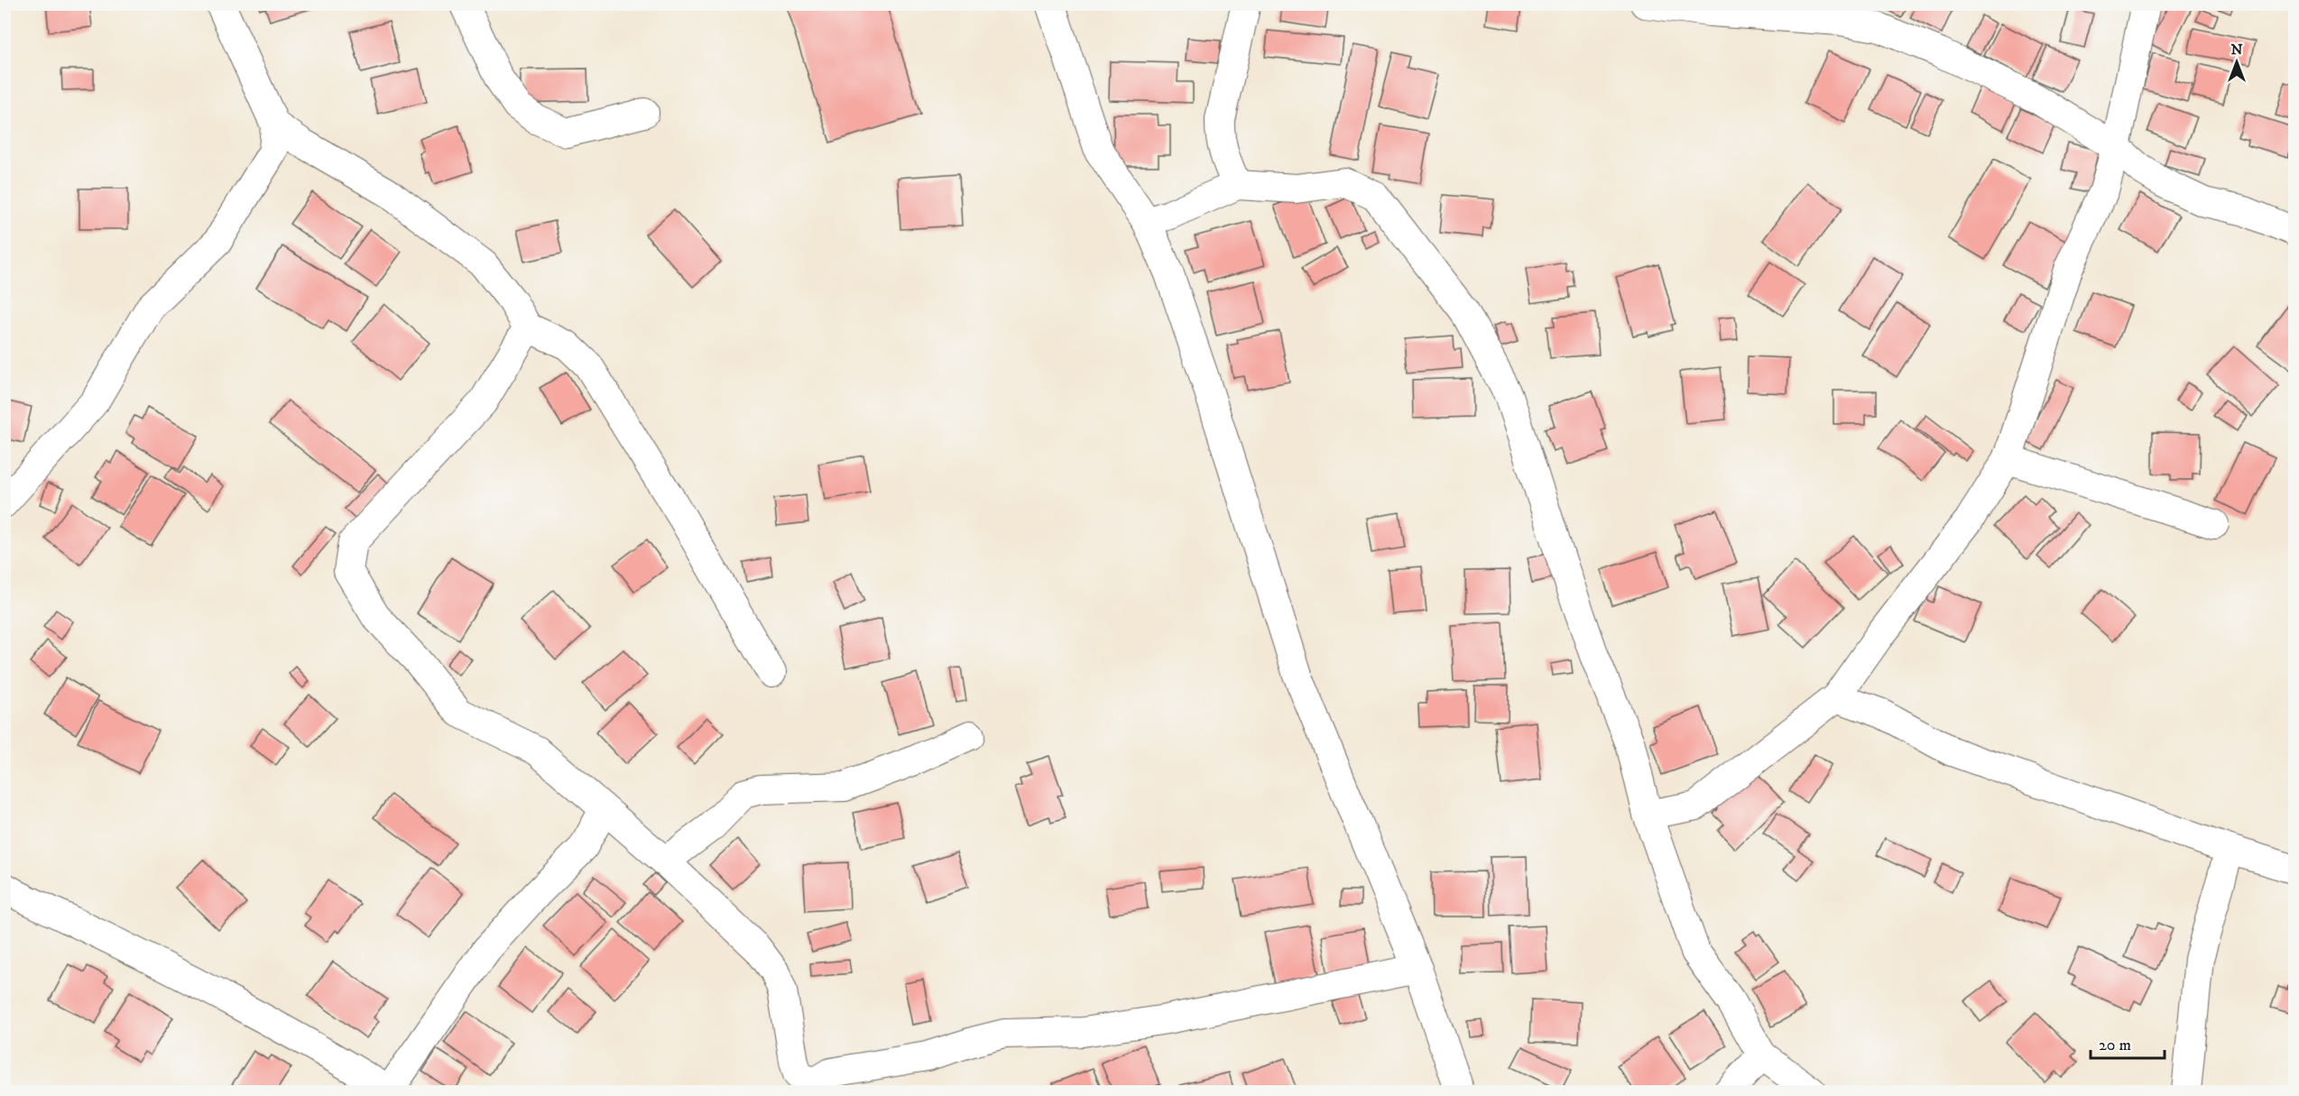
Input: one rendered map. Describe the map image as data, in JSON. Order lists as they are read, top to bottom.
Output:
{
  "scale_bar": "20 m",
  "north": "top"
}
